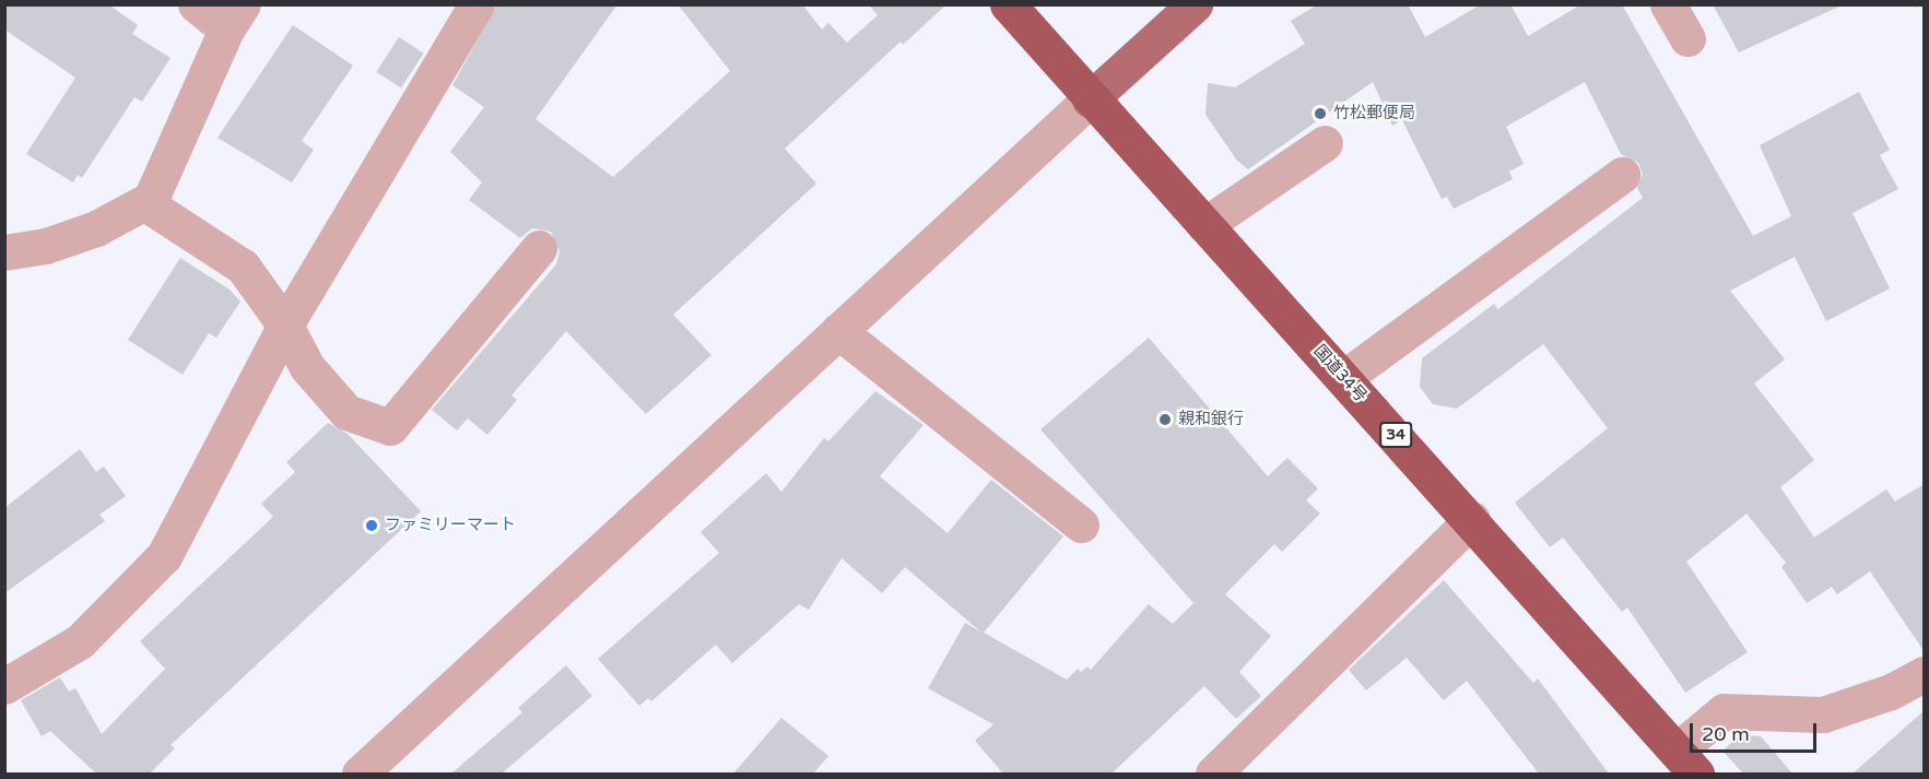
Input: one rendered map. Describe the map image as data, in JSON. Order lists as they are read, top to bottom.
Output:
{
  "streets": {
    "highway": ["国道34号", "34"]
  },
  "places": ["竹松郵便局", "親和銀行", "ファミリーマート"],
  "scale_bar": "20 m"
}
